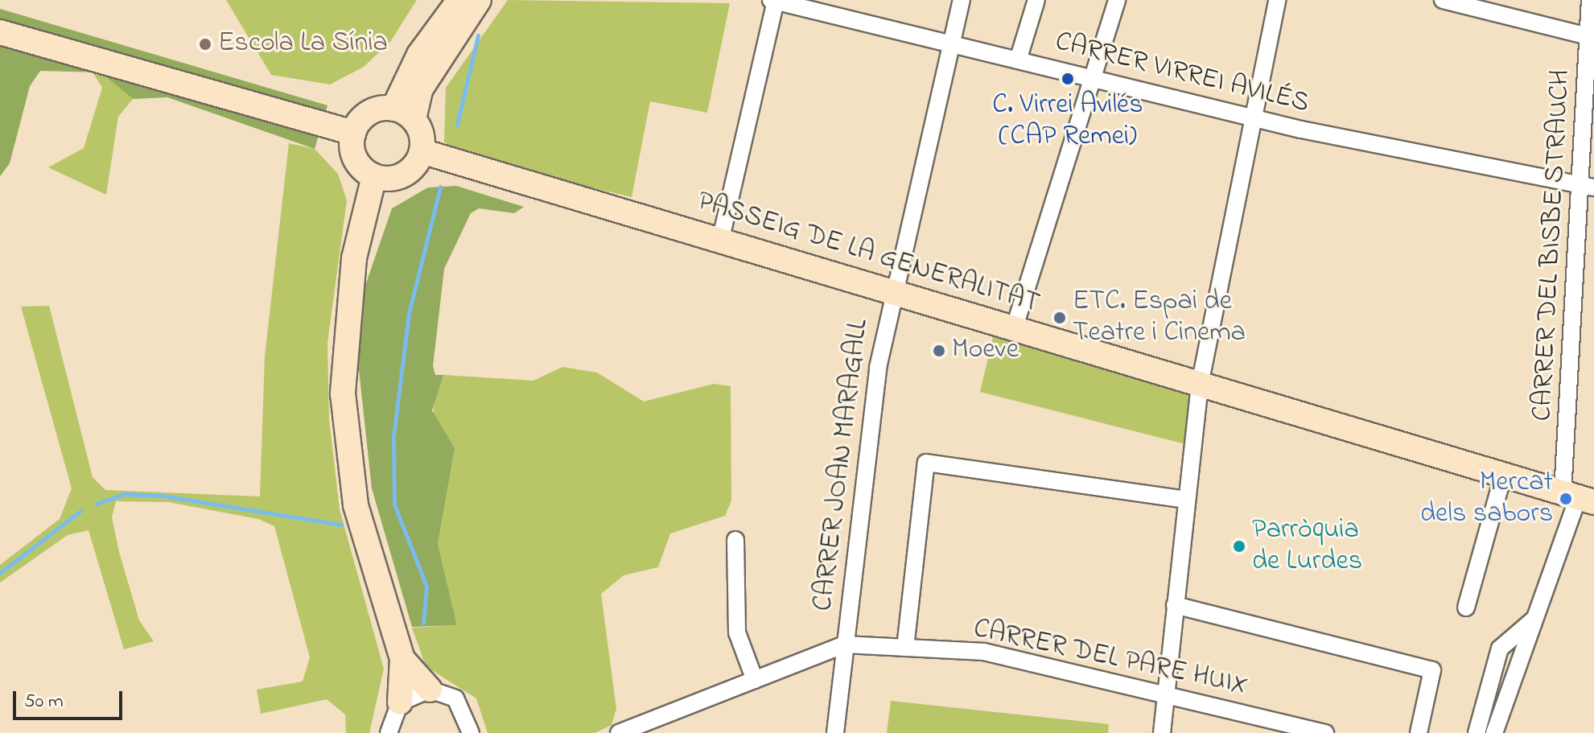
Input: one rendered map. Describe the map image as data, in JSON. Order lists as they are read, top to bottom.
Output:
{
  "streets": {
    "street": [
      "CARRER VIRREI AVILÉS",
      "CARRER DEL BISBE STRAUCH",
      "PASSEIG DE LA GENERALITAT",
      "CARRER JOAN MARAGALL",
      "CARRER DEL PARE HUIX"
    ]
  },
  "crossings": [
    ["CARRER VIRREI AVILÉS", "CARRER DEL BISBE STRAUCH"],
    ["CARRER VIRREI AVILÉS", "CARRER JOAN MARAGALL"],
    ["CARRER DEL BISBE STRAUCH", "PASSEIG DE LA GENERALITAT"],
    ["PASSEIG DE LA GENERALITAT", "CARRER JOAN MARAGALL"],
    ["CARRER JOAN MARAGALL", "CARRER DEL PARE HUIX"]
  ],
  "places": [
    "Escola La Sínia",
    "C. Virrei Avilés (CAP Remei)",
    "ETC. Espai de Teatre i Cinema",
    "Moeve",
    "Mercat dels sabors",
    "Parròquia de Lurdes"
  ],
  "scale_bar": "50 m"
}
